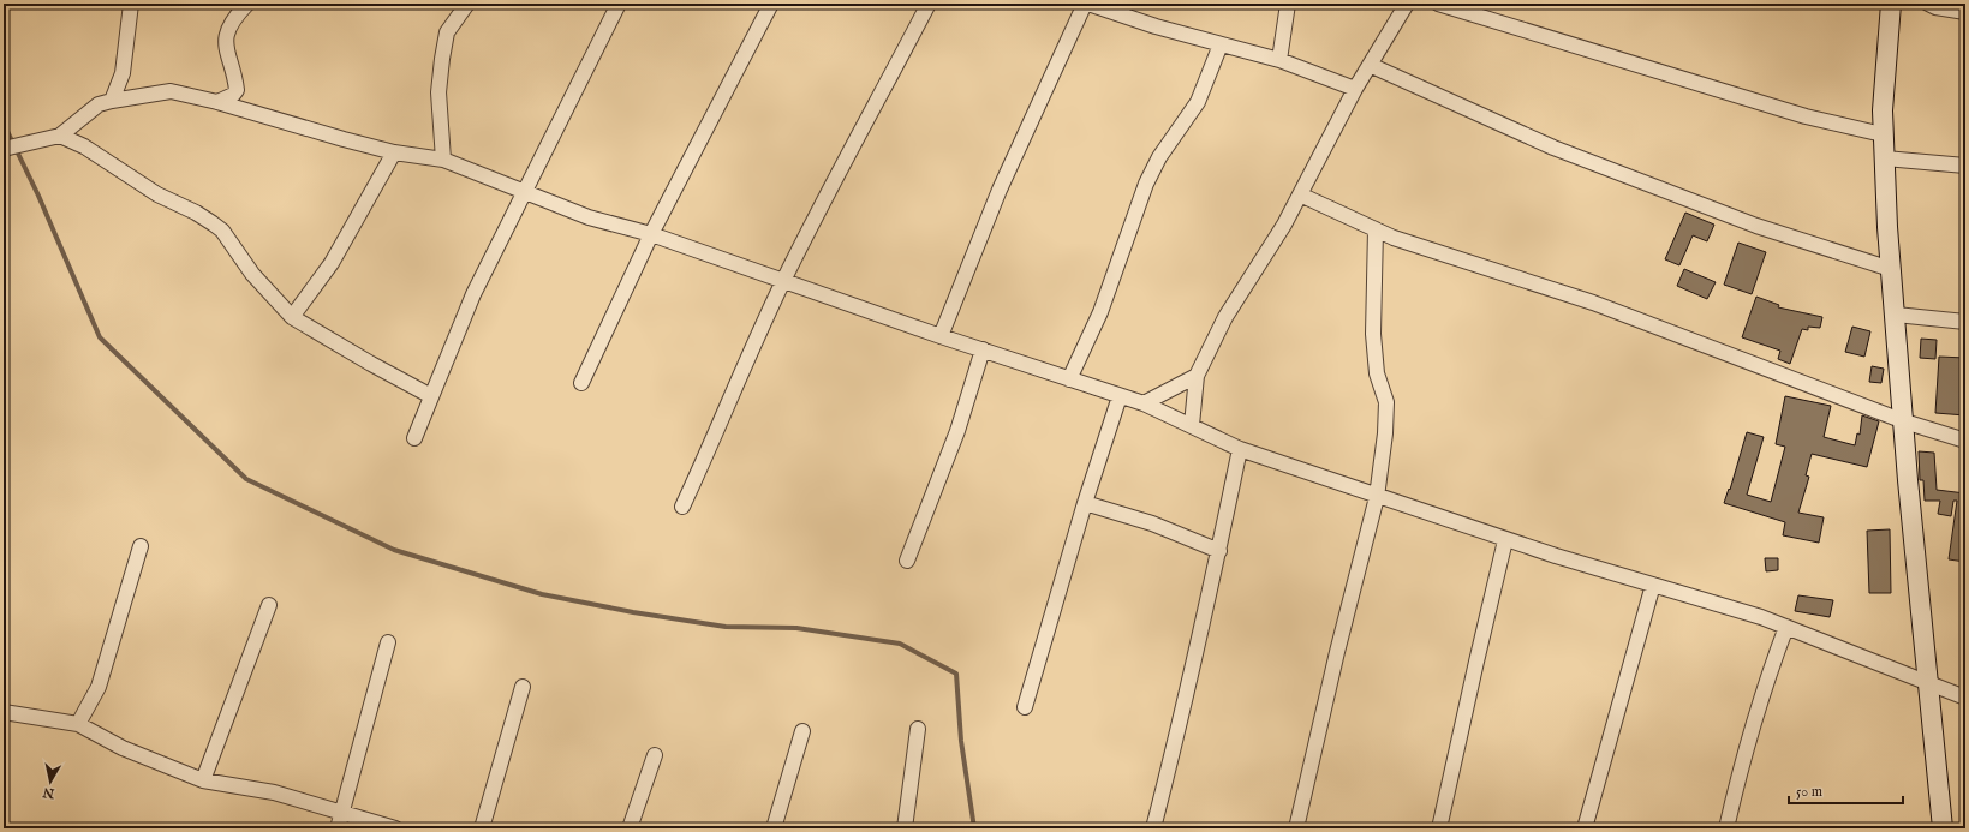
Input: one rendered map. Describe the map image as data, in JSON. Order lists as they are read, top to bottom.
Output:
{
  "scale_bar": "50 m",
  "north": "bottom"
}
